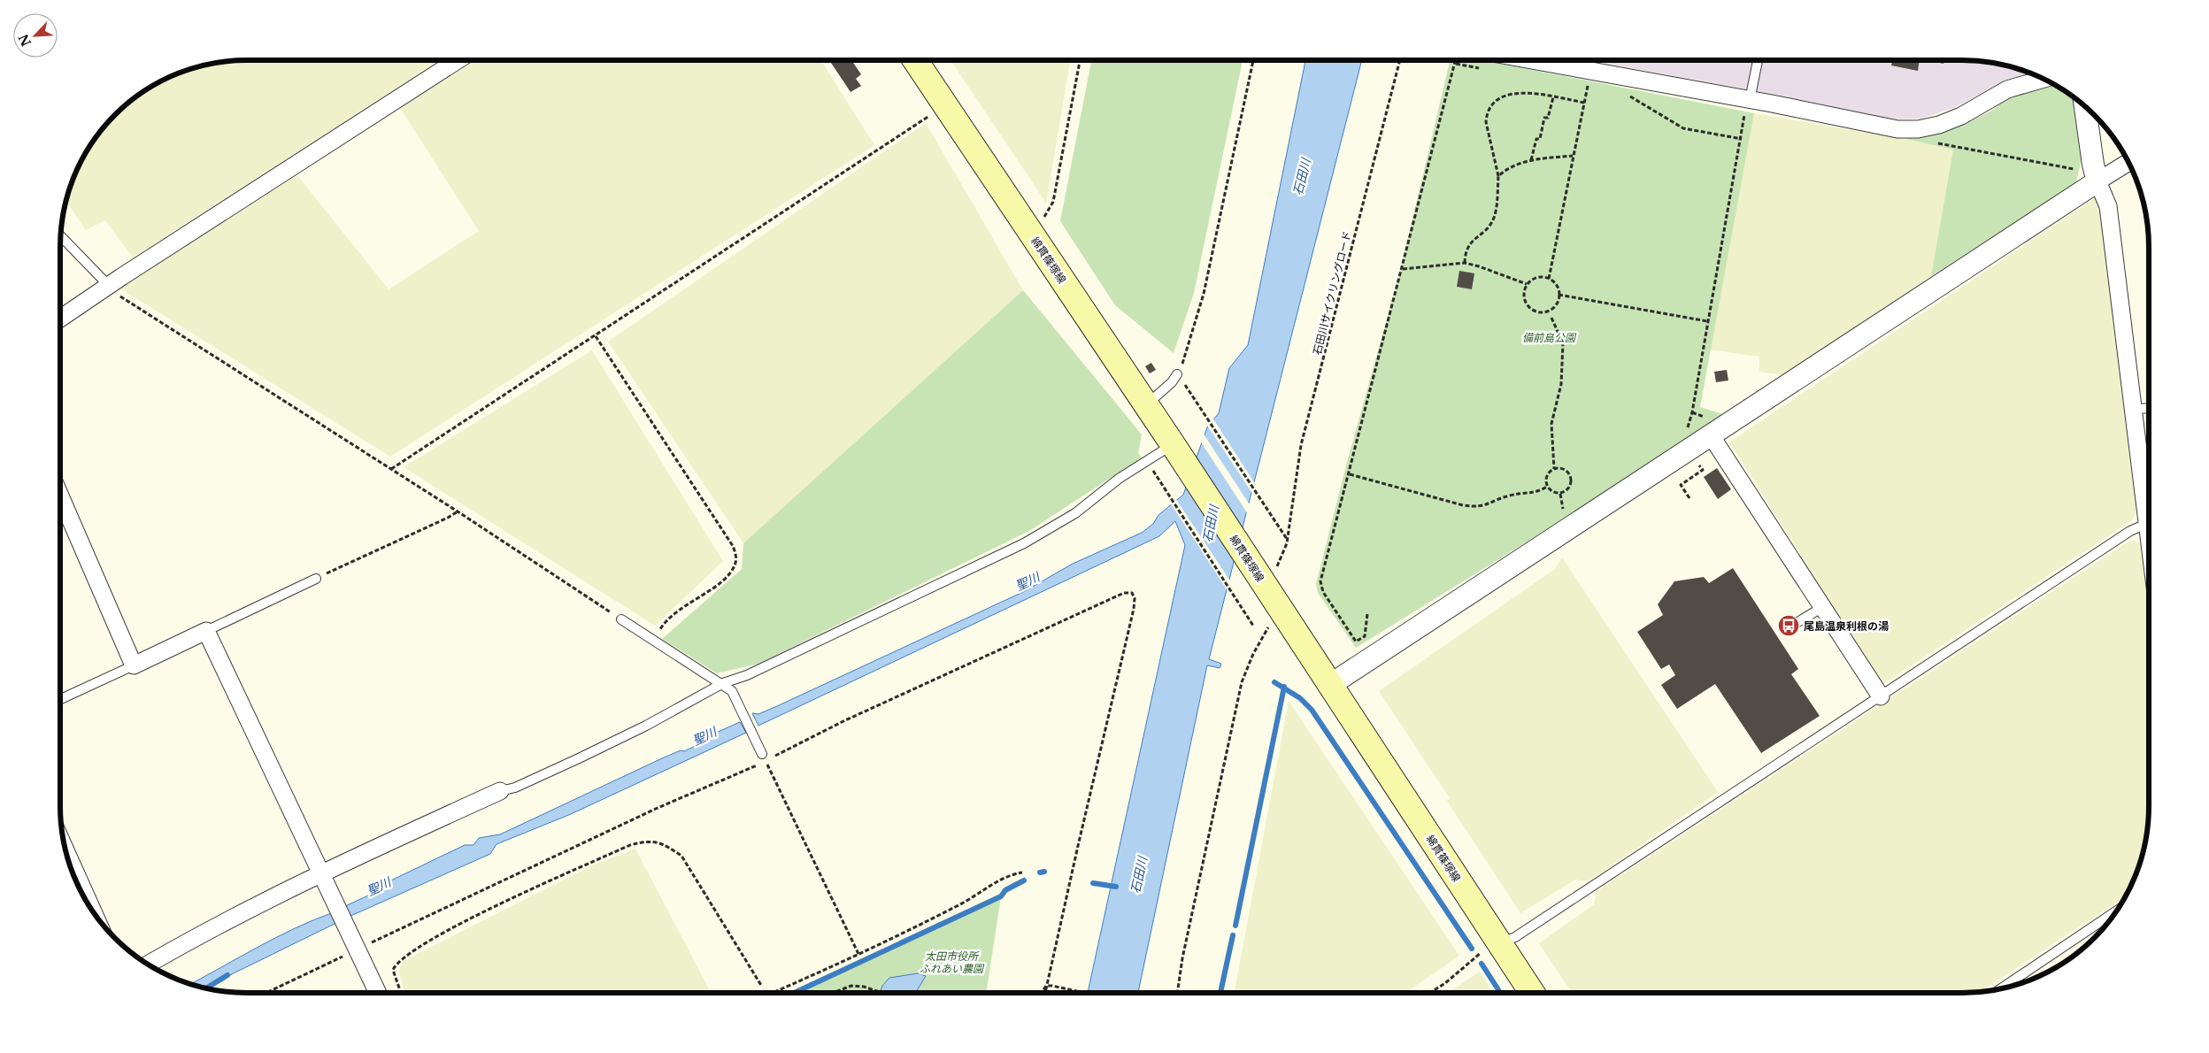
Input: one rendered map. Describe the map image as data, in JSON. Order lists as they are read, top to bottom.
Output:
{
  "streets": {
    "main road": ["綿貫篠塚線"],
    "path": ["石田川サイクリングロード"]
  },
  "crossings": [
    ["綿貫篠塚線", "石田川サイクリングロード"]
  ],
  "water": ["石田川", "聖川"],
  "parks": ["備前島公園", "太田市役所 ふれあい農園"],
  "places": {
    "bus stop": ["尾島温泉利根の湯"]
  },
  "north": "bottom left"
}
